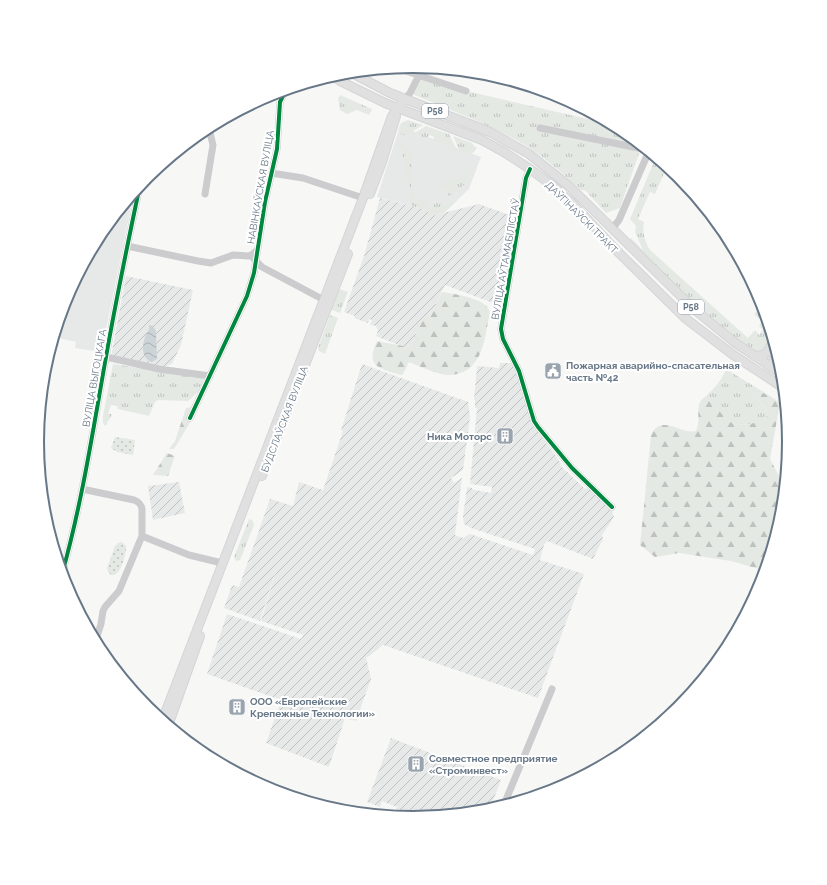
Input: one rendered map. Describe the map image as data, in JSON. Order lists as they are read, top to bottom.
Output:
{
  "streets": {
    "main road": ["Р58", "ДАЎГІНАЎСКІ ТРАКТ", "БУДСЛАЎСКАЯ ВУЛІЦА"],
    "street": ["НАВІНКАЎСКАЯ ВУЛІЦА", "ВУЛІЦА АЎТАМАБІЛІСТАЎ", "ВУЛІЦА ВЫГОЦКАГА"]
  },
  "crossings": [
    ["ДАЎГІНАЎСКІ ТРАКТ", "ВУЛІЦА АЎТАМАБІЛІСТАЎ"],
    ["ДАЎГІНАЎСКІ ТРАКТ", "БУДСЛАЎСКАЯ ВУЛІЦА"]
  ],
  "places": {
    "public building": ["Пожарная аварийно-спасательная часть №42"],
    "building": ["Ника Моторс", "ООО «Европейские Крепежные Технологии»", "Совместное предприятие «Строминвест»"]
  }
}
